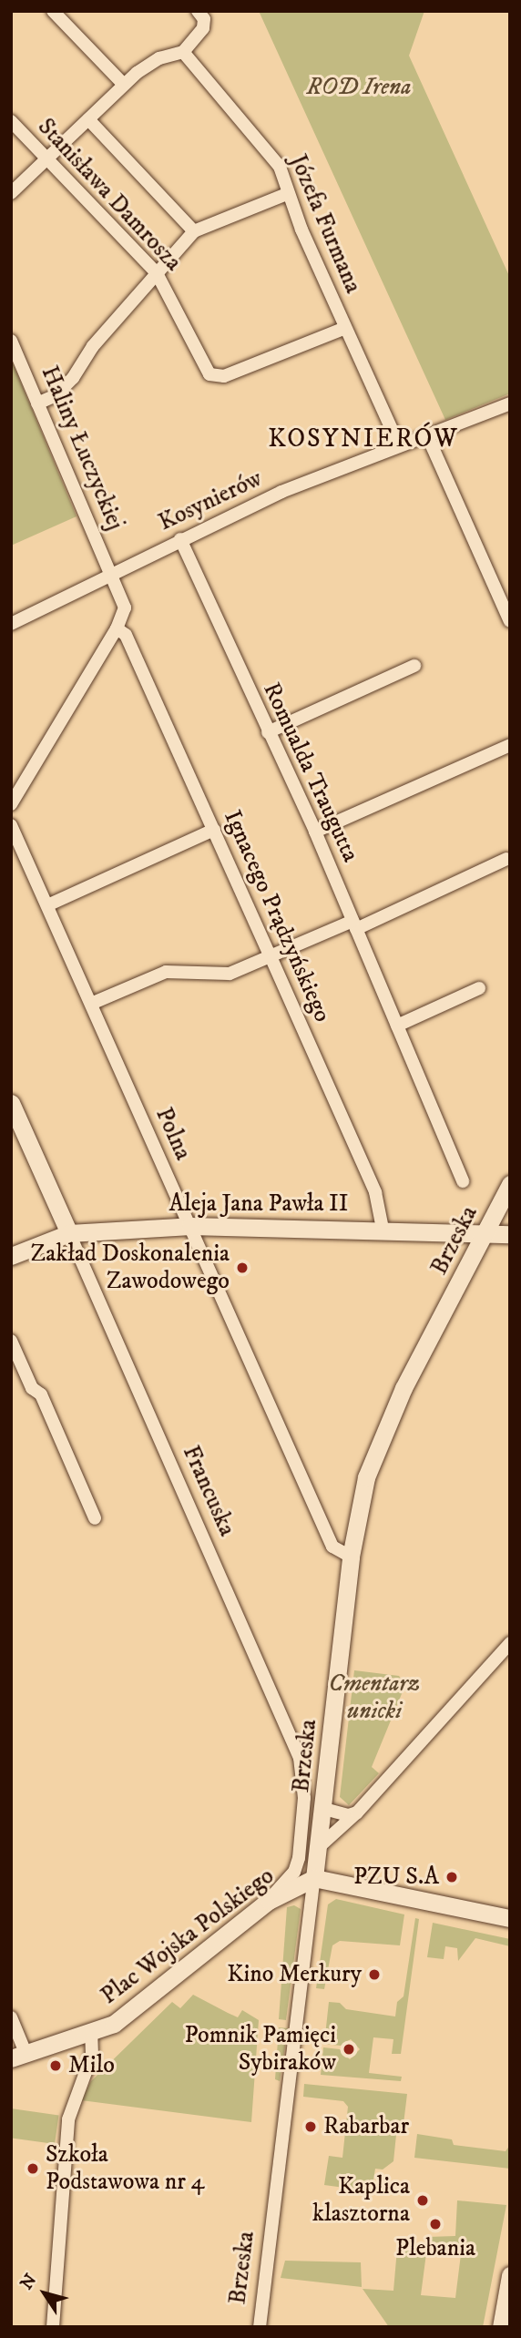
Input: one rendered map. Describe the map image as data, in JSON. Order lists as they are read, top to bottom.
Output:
{
  "streets": {
    "street": [
      "Stanisława Damrosza",
      "Józefa Furmana",
      "Haliny Łuczyckiej",
      "Kosynierów",
      "Romualda Traugutta",
      "Ignacego Prądzyńskiego",
      "Polna",
      "Aleja Jana Pawła II",
      "Brzeska",
      "Francuska",
      "Plac Wojska Polskiego"
    ]
  },
  "crossings": [
    ["Stanisława Damrosza", "Józefa Furmana"],
    ["Józefa Furmana", "Kosynierów"],
    ["Haliny Łuczyckiej", "Kosynierów"],
    ["Kosynierów", "Romualda Traugutta"],
    ["Ignacego Prądzyńskiego", "Aleja Jana Pawła II"],
    ["Polna", "Aleja Jana Pawła II"],
    ["Polna", "Brzeska"],
    ["Aleja Jana Pawła II", "Brzeska"],
    ["Aleja Jana Pawła II", "Francuska"],
    ["Brzeska", "Plac Wojska Polskiego"],
    ["Francuska", "Plac Wojska Polskiego"]
  ],
  "districts": ["KOSYNIERÓW"],
  "parks": ["ROD Irena", "Cmentarz unicki"],
  "places": [
    "Zakład Doskonalenia Zawodowego",
    "PZU S.A",
    "Kino Merkury",
    "Pomnik Pamięci Sybiraków",
    "Milo",
    "Rabarbar",
    "Szkoła Podstawowa nr 4",
    "Kaplica klasztorna",
    "Plebania"
  ],
  "north": "top left"
}
